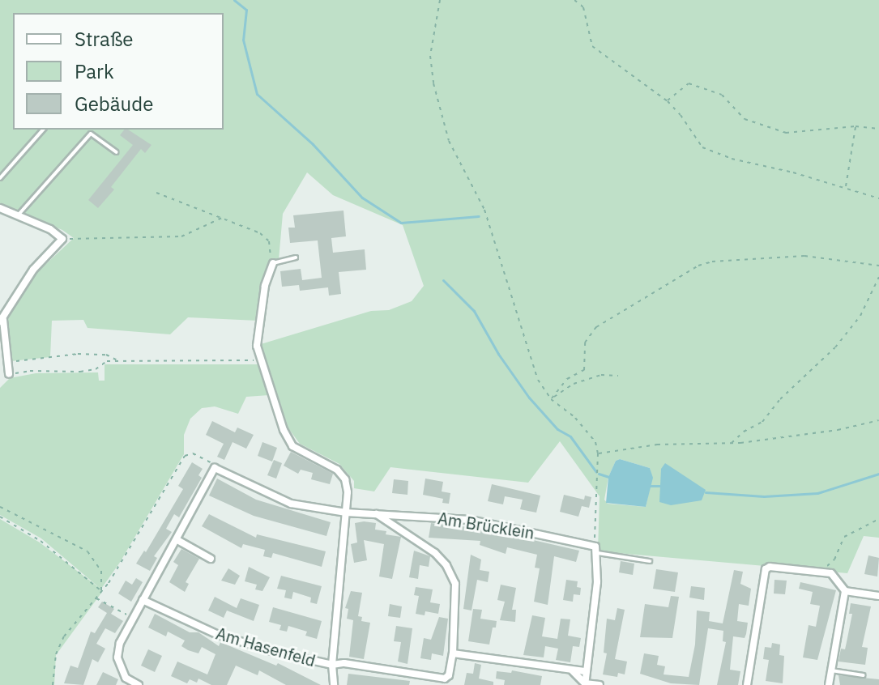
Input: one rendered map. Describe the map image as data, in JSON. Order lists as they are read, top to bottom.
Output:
{
  "streets": {
    "street": ["Am Brücklein", "Am Hasenfeld"]
  },
  "legend": ["Straße", "Park", "Gebäude"]
}
